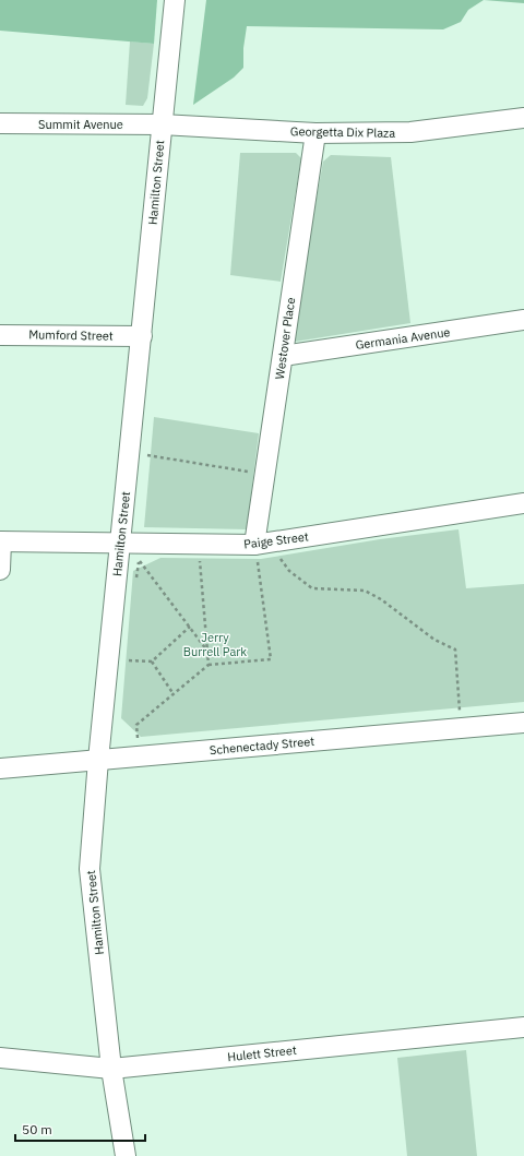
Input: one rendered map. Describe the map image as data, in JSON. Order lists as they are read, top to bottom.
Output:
{
  "streets": {
    "street": [
      "Summit Avenue",
      "Georgetta Dix Plaza",
      "Hamilton Street",
      "Mumford Street",
      "Westover Place",
      "Germania Avenue",
      "Paige Street",
      "Schenectady Street",
      "Hulett Street"
    ]
  },
  "crossings": [
    ["Summit Avenue", "Georgetta Dix Plaza"],
    ["Summit Avenue", "Hamilton Street"],
    ["Georgetta Dix Plaza", "Hamilton Street"],
    ["Georgetta Dix Plaza", "Westover Place"],
    ["Hamilton Street", "Mumford Street"],
    ["Hamilton Street", "Paige Street"],
    ["Hamilton Street", "Schenectady Street"],
    ["Hamilton Street", "Hulett Street"],
    ["Westover Place", "Germania Avenue"],
    ["Westover Place", "Paige Street"]
  ],
  "parks": ["Jerry Burrell Park"],
  "scale_bar": "50 m"
}
